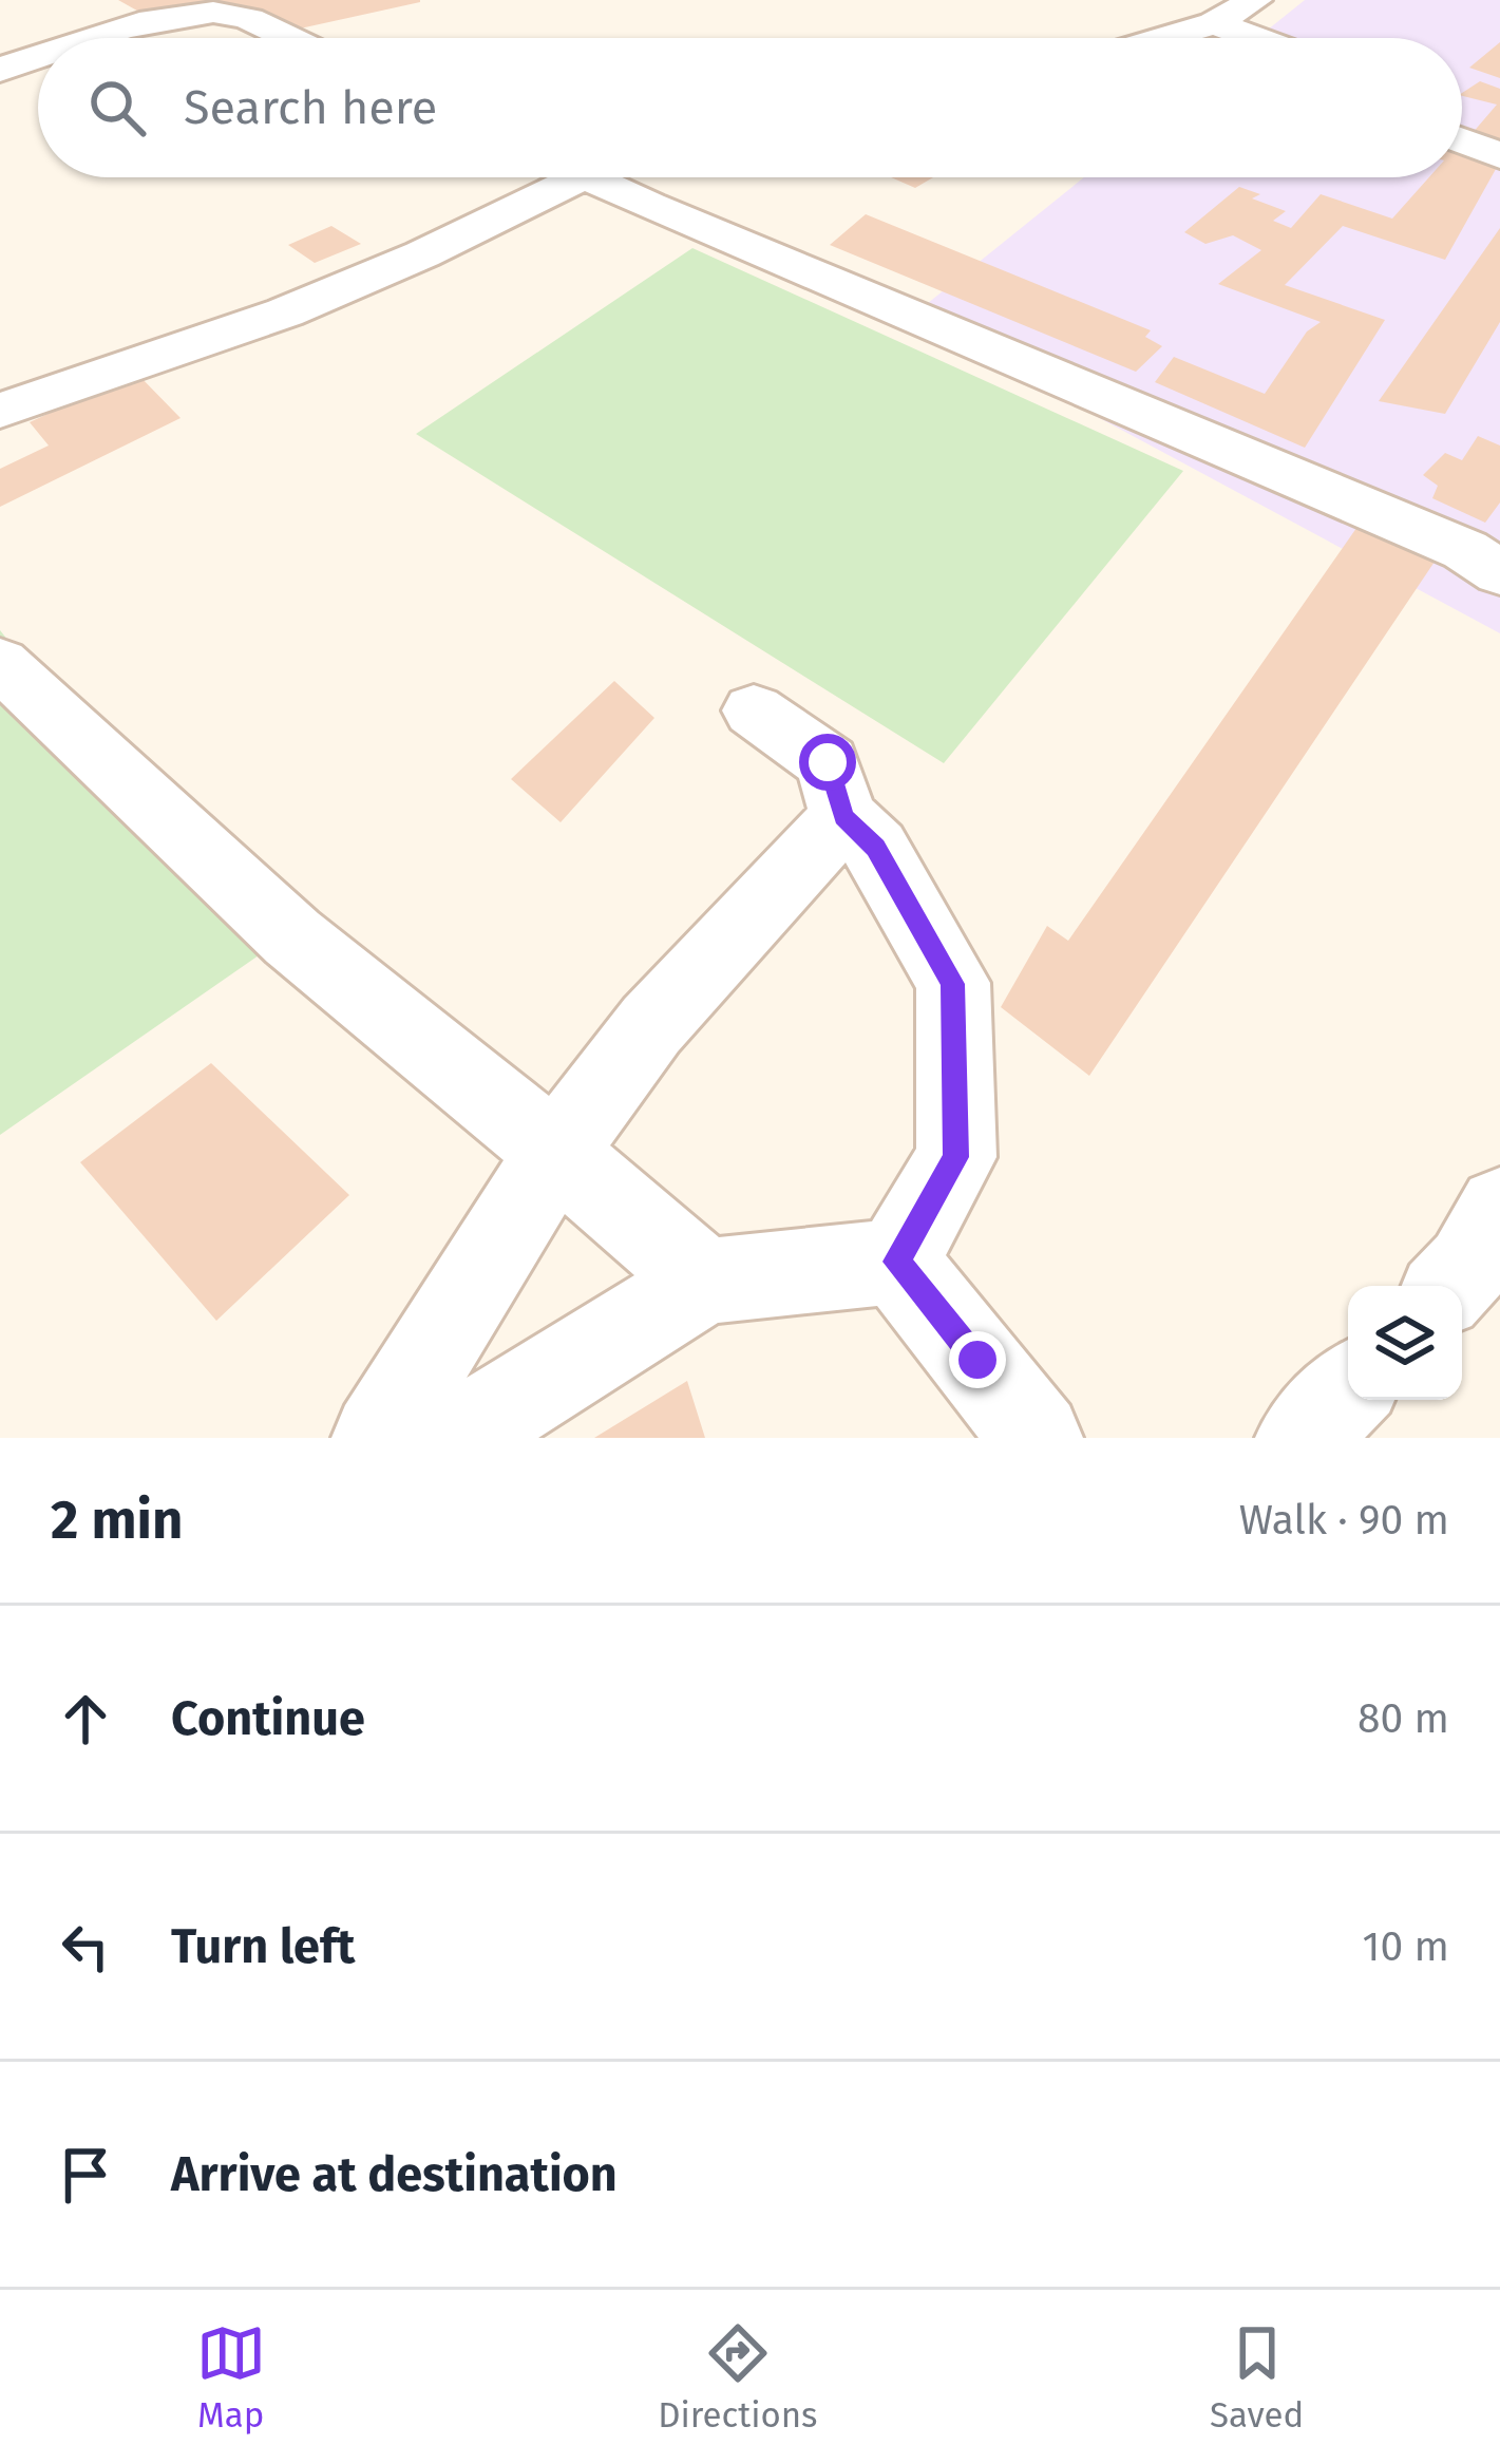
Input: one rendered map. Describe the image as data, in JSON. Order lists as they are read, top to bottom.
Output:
{
  "page": {
    "search": "Search here",
    "heading": ["2 min", "Walk · 90 m"],
    "list": [
      ["Continue", "80 m"],
      ["Turn left", "10 m"],
      "Arrive at destination"
    ],
    "nav": ["Map", "Directions", "Saved"]
  }
}
